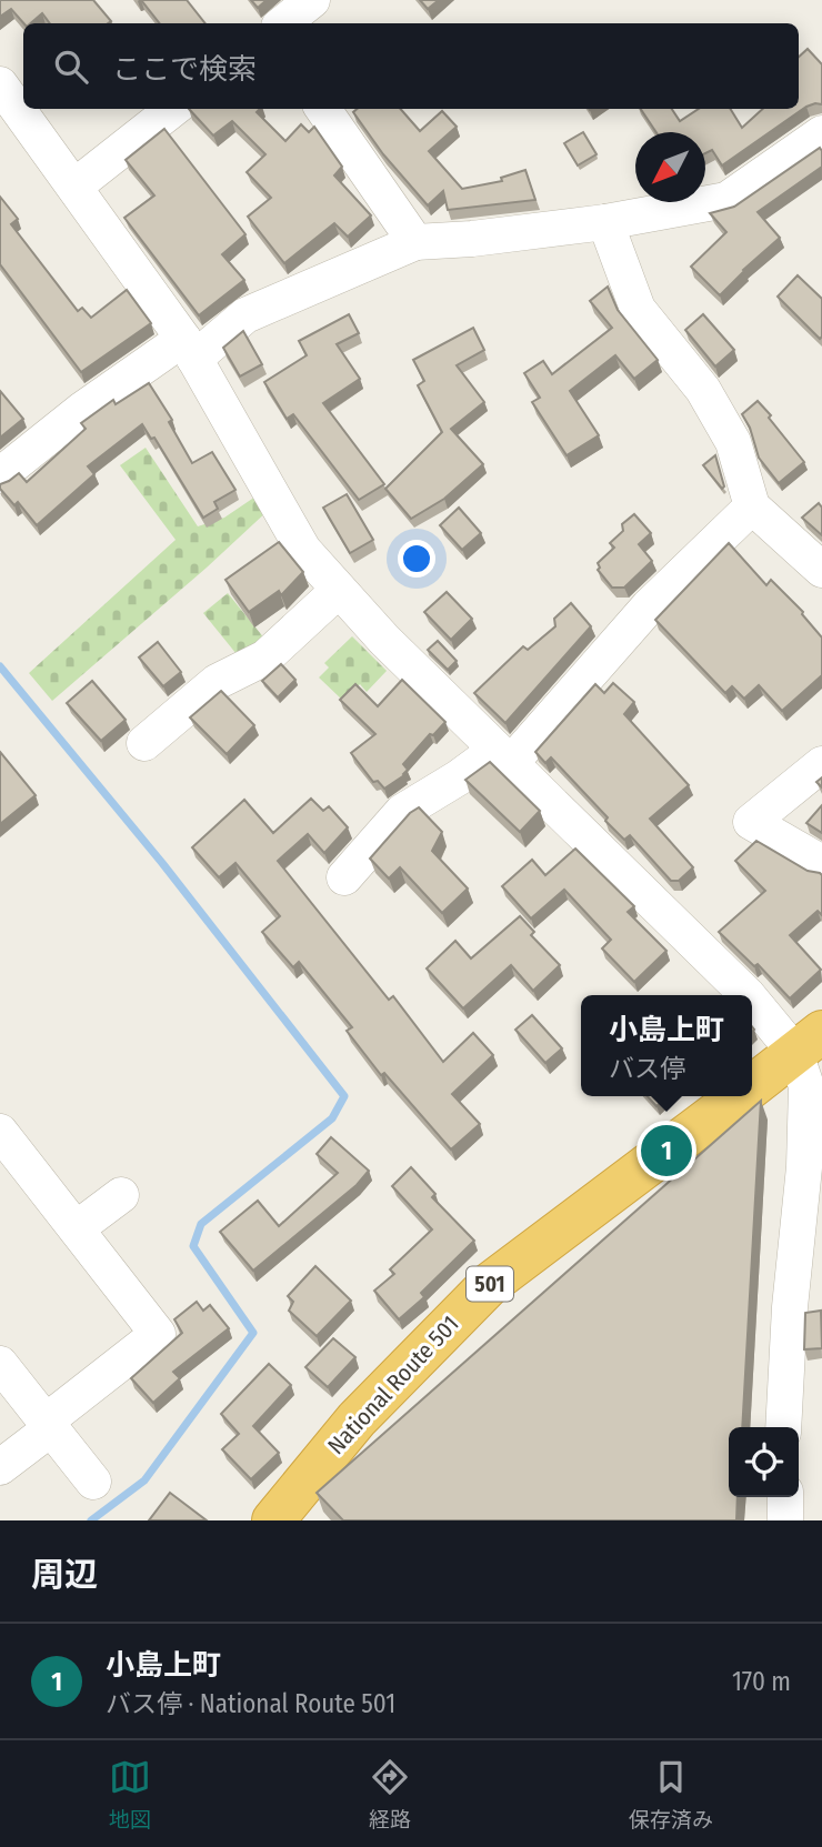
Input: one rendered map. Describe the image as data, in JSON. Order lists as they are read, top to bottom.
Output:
{
  "streets": {
    "highway": ["501", "National Route 501"]
  },
  "north": "bottom left",
  "page": {
    "search": "ここで検索",
    "popup": ["小島上町", "バス停"],
    "pins": "1",
    "heading": "周辺",
    "list": [
      {
        "mark": "1",
        "name": "小島上町",
        "note": "バス停 · National Route 501",
        "value": "170 m"
      }
    ],
    "nav": ["地図", "経路", "保存済み"]
  }
}
